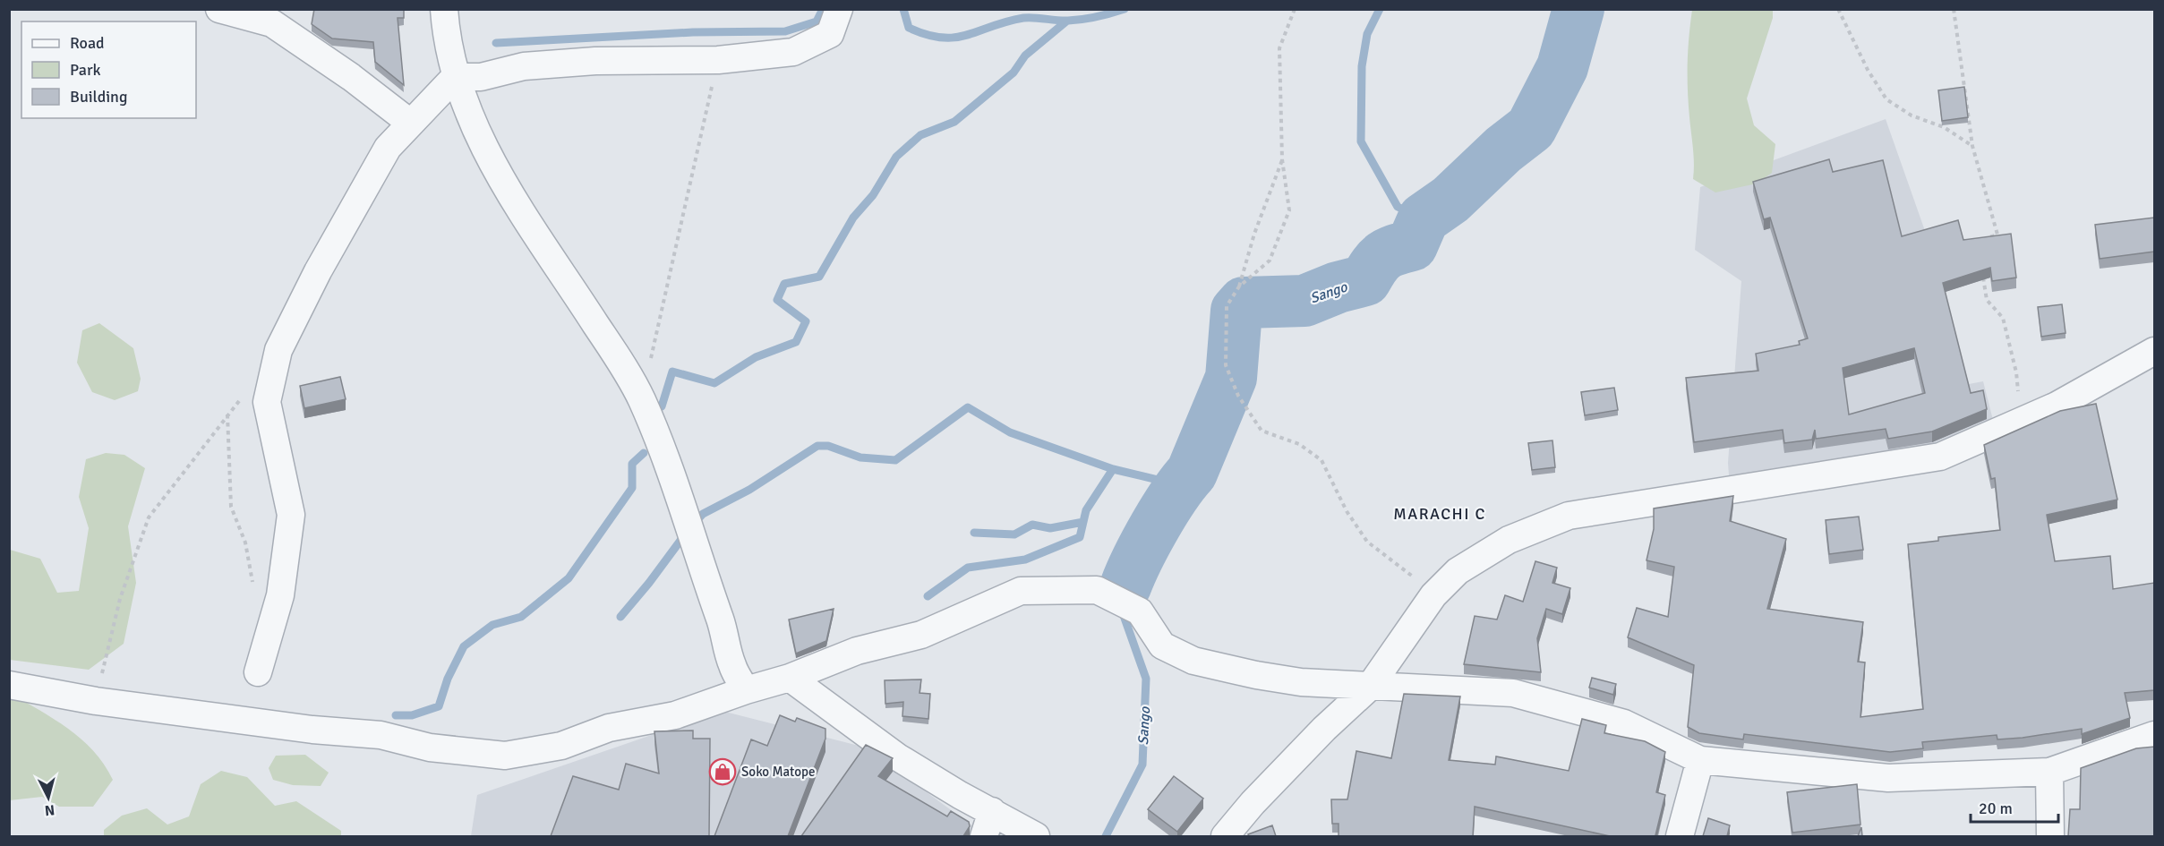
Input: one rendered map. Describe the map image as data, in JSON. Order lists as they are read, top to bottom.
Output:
{
  "districts": ["MARACHI C"],
  "water": ["Sango"],
  "places": {
    "shop": ["Soko Matope"]
  },
  "legend": ["Road", "Park", "Building"],
  "scale_bar": "20 m",
  "north": "bottom"
}
